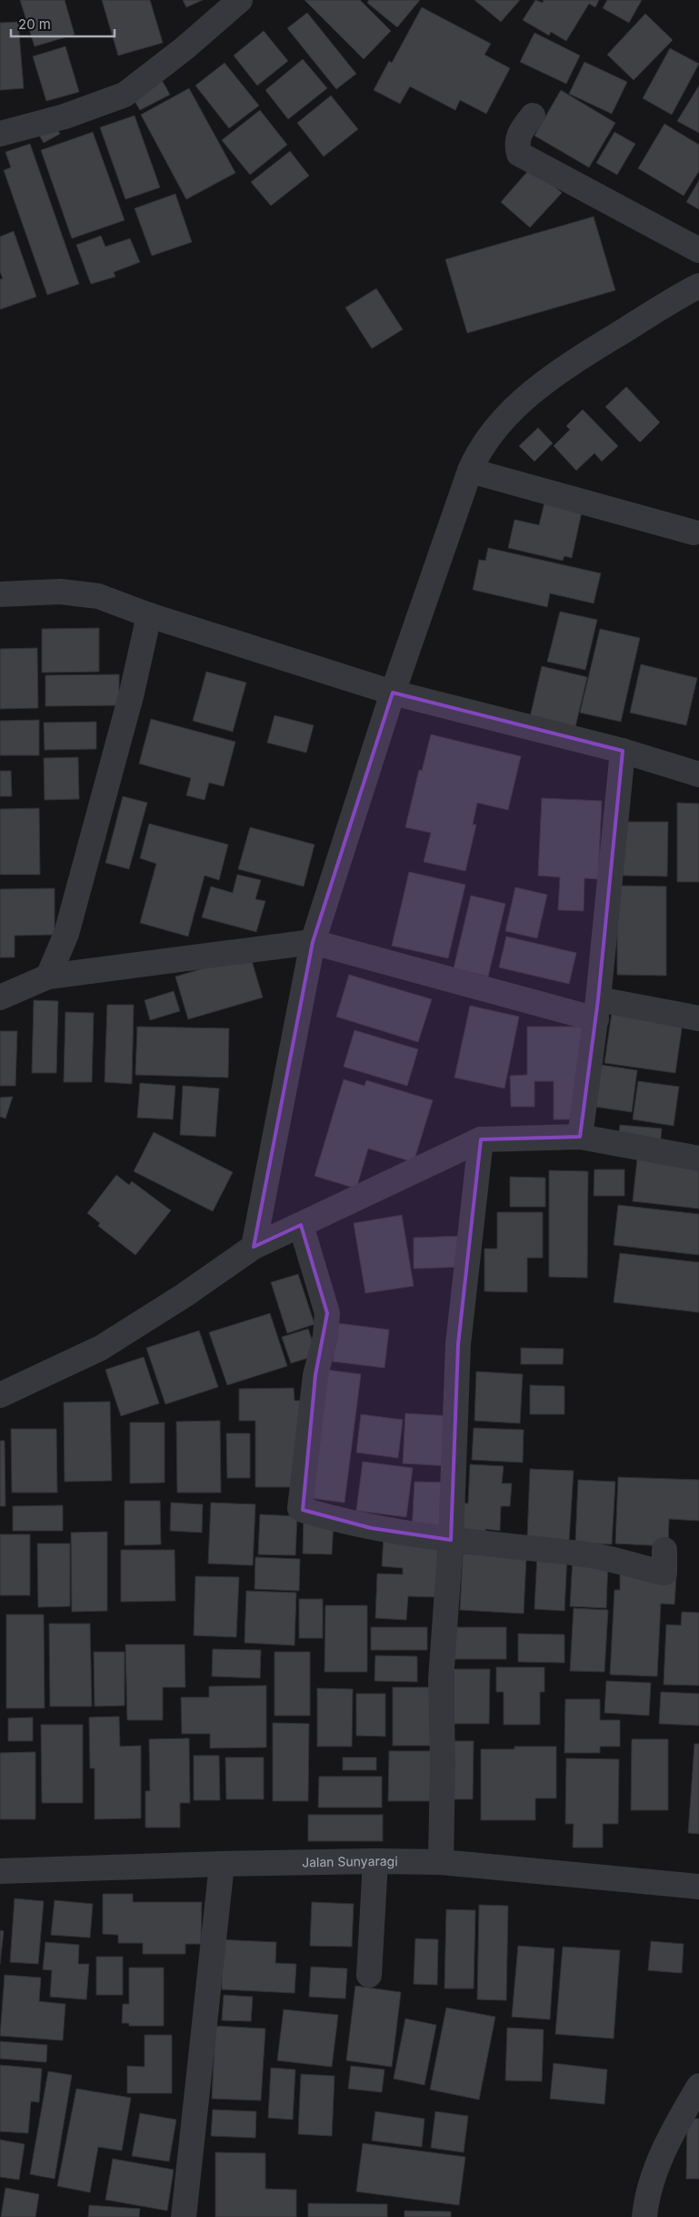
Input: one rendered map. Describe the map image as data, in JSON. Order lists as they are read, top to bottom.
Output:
{
  "streets": {
    "street": ["Jalan Sunyaragi"]
  },
  "scale_bar": "20 m"
}
